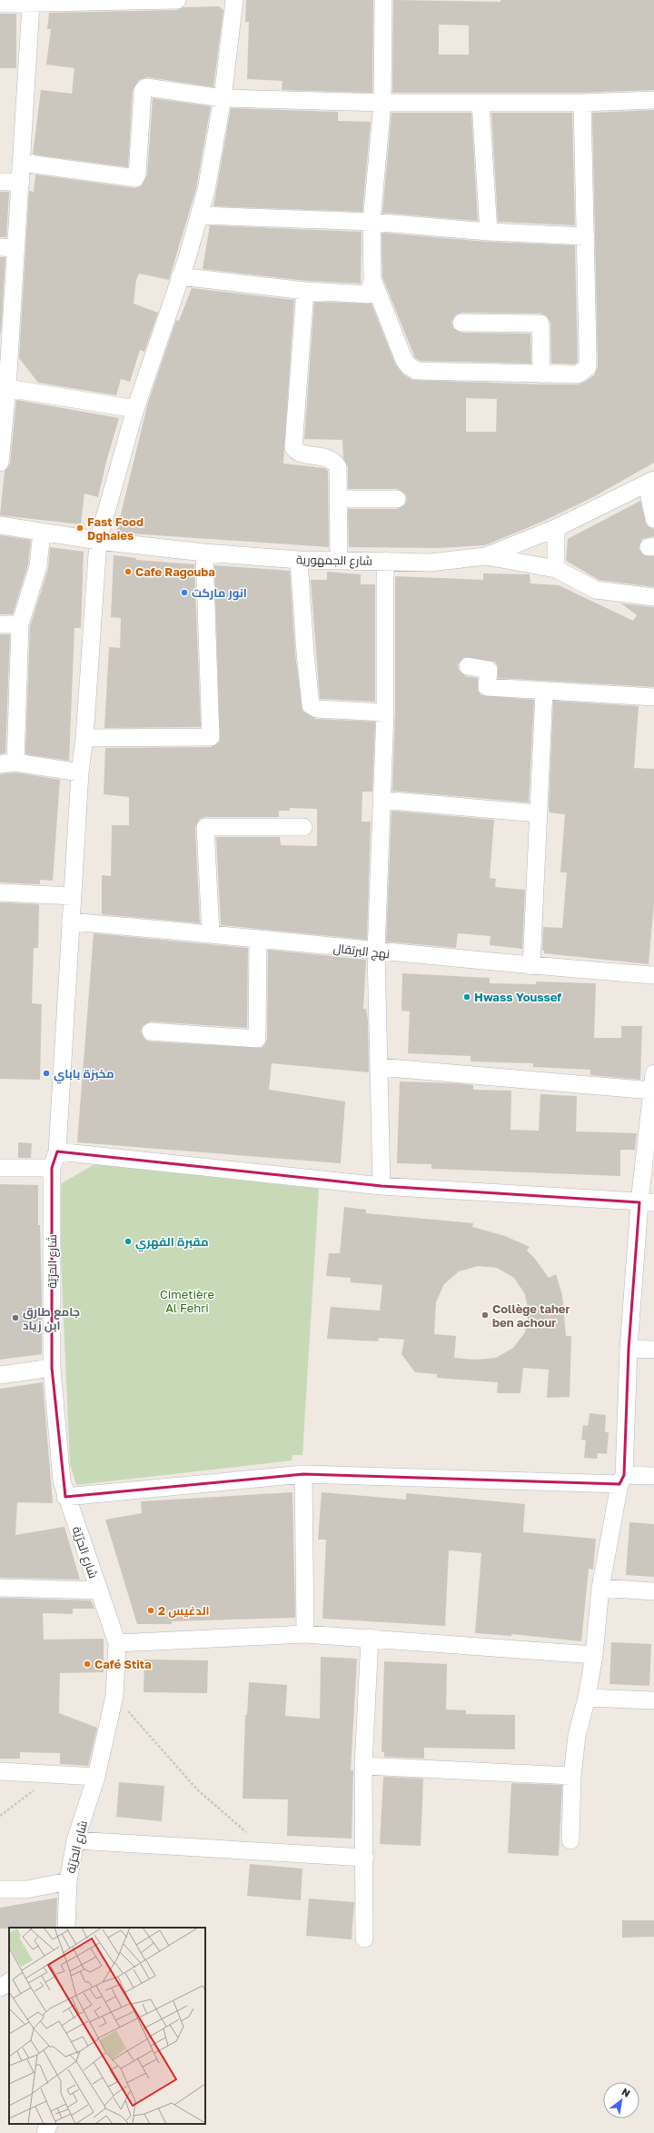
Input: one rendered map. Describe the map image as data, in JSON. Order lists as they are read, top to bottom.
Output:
{
  "streets": {
    "street": ["شارع الجمهورية", "نهج البرتقال", "شارع الحرّيّة"]
  },
  "crossings": [
    ["شارع الجمهورية", "شارع الحرّيّة"],
    ["نهج البرتقال", "شارع الحرّيّة"]
  ],
  "parks": ["Cimetière Al Fehri"],
  "places": [
    "Fast Food Dghaies",
    "Cafe Ragouba",
    "انور ماركت",
    "Hwass Youssef",
    "مخبزة باباي",
    "مقبرة الفهري",
    "Collège taher ben achour",
    "جامع طارق ابن زياد",
    "الدغيس 2",
    "Café Stita"
  ],
  "north": "top right"
}
